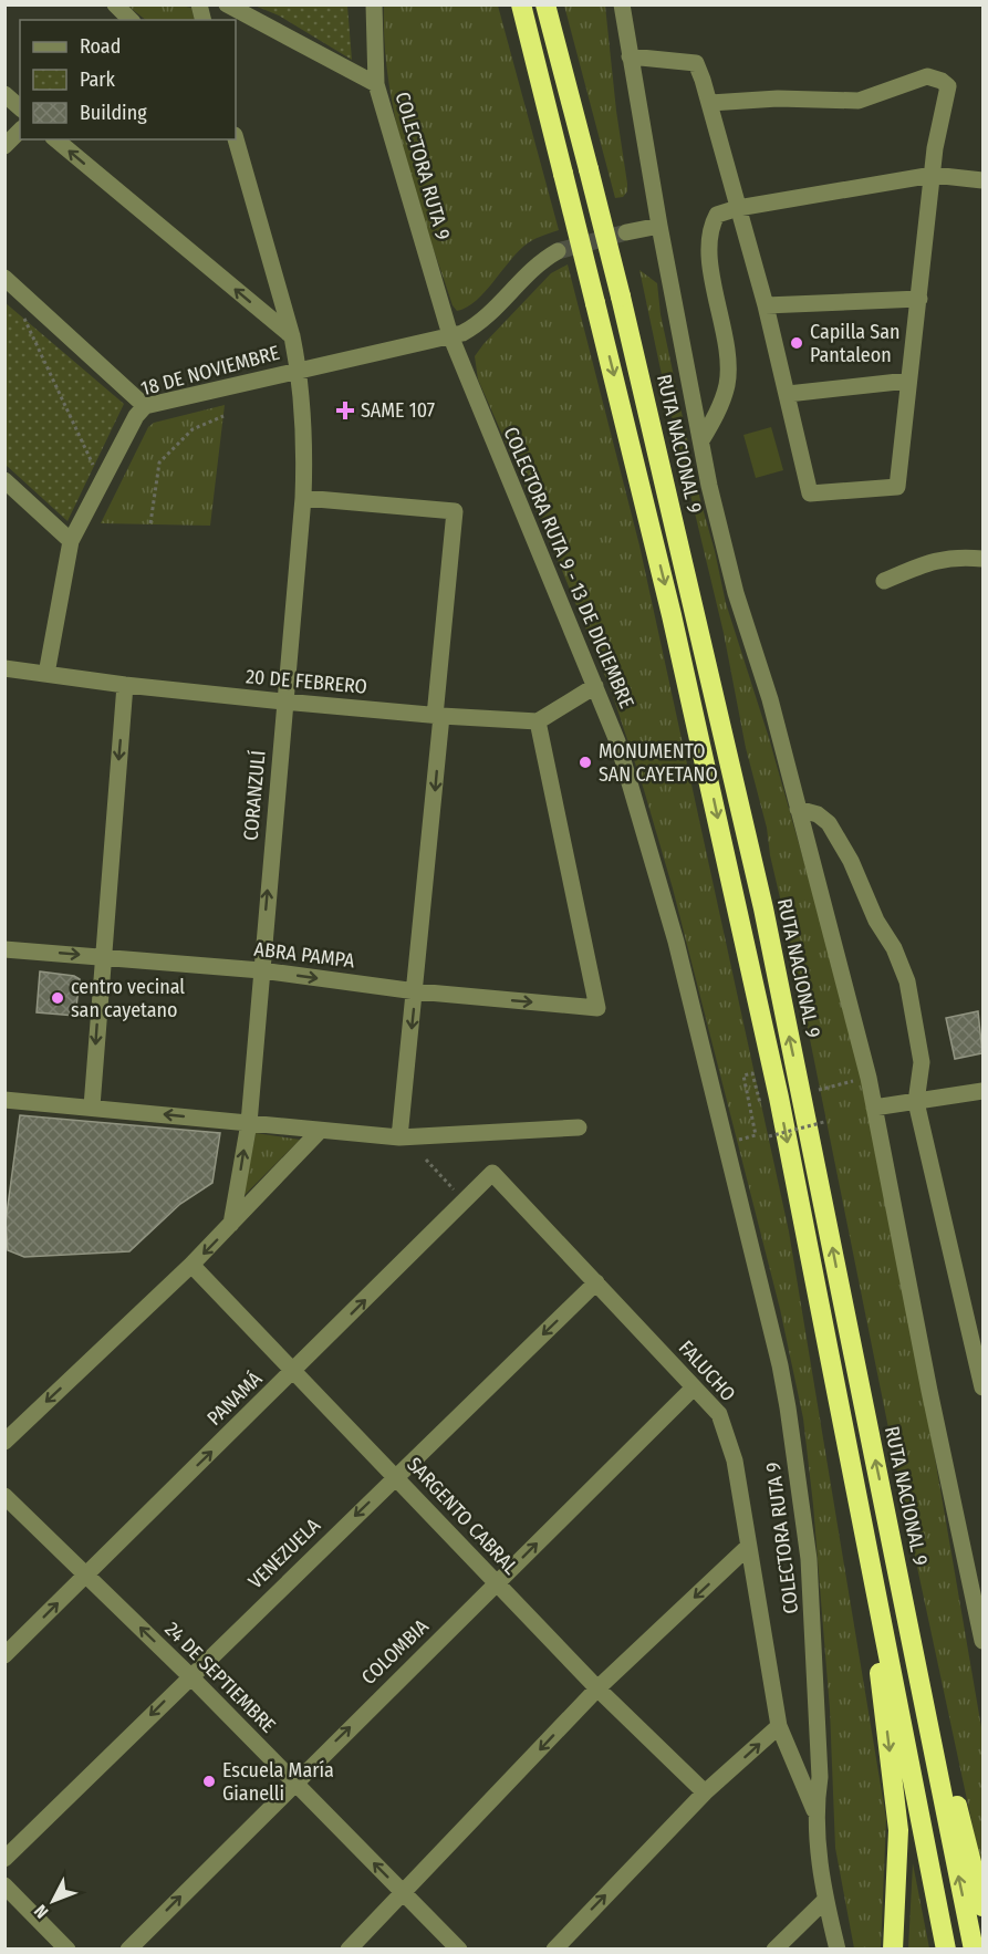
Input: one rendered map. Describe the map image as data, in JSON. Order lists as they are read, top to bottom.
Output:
{
  "streets": {
    "highway": ["RUTA NACIONAL 9"],
    "street": [
      "COLECTORA RUTA 9",
      "18 DE NOVIEMBRE",
      "COLECTORA RUTA 9 - 13 DE DICIEMBRE",
      "20 DE FEBRERO",
      "CORANZULÍ",
      "ABRA PAMPA",
      "FALUCHO",
      "PANAMÁ",
      "SARGENTO CABRAL",
      "VENEZUELA",
      "COLOMBIA",
      "24 DE SEPTIEMBRE"
    ]
  },
  "crossings": [
    ["COLECTORA RUTA 9", "18 DE NOVIEMBRE"],
    ["COLECTORA RUTA 9", "COLECTORA RUTA 9 - 13 DE DICIEMBRE"],
    ["COLECTORA RUTA 9", "FALUCHO"],
    ["18 DE NOVIEMBRE", "COLECTORA RUTA 9 - 13 DE DICIEMBRE"],
    ["18 DE NOVIEMBRE", "20 DE FEBRERO"],
    ["18 DE NOVIEMBRE", "CORANZULÍ"],
    ["20 DE FEBRERO", "CORANZULÍ"],
    ["20 DE FEBRERO", "ABRA PAMPA"],
    ["CORANZULÍ", "ABRA PAMPA"],
    ["FALUCHO", "PANAMÁ"],
    ["FALUCHO", "VENEZUELA"],
    ["FALUCHO", "COLOMBIA"],
    ["PANAMÁ", "SARGENTO CABRAL"],
    ["PANAMÁ", "24 DE SEPTIEMBRE"],
    ["SARGENTO CABRAL", "VENEZUELA"],
    ["SARGENTO CABRAL", "COLOMBIA"],
    ["VENEZUELA", "24 DE SEPTIEMBRE"],
    ["COLOMBIA", "24 DE SEPTIEMBRE"]
  ],
  "one_way": [
    "PANAMÁ",
    "VENEZUELA",
    "COLOMBIA",
    "24 DE SEPTIEMBRE"
  ],
  "places": {
    "other": [
      "Capilla San Pantaleon",
      "MONUMENTO SAN CAYETANO",
      "centro vecinal san cayetano",
      "Escuela María Gianelli"
    ],
    "health": ["SAME 107"]
  },
  "legend": ["Road", "Park", "Building"],
  "north": "bottom left"
}
